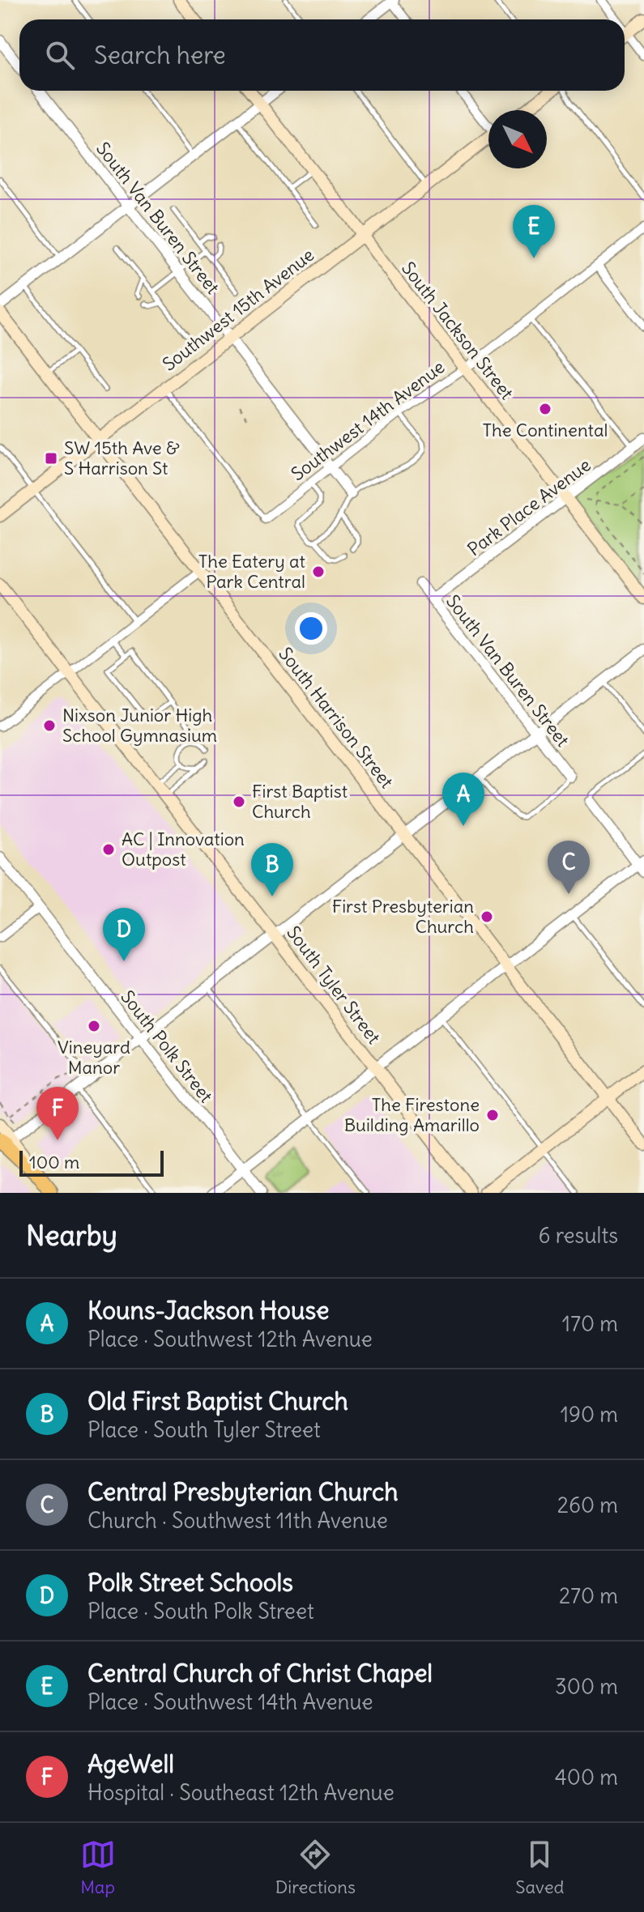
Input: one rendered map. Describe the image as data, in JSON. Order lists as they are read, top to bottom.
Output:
{
  "streets": {
    "main road": [
      "Southwest 15th Avenue",
      "South Jackson Street",
      "South Harrison Street",
      "South Tyler Street"
    ],
    "street": [
      "South Van Buren Street",
      "Southwest 14th Avenue",
      "Park Place Avenue",
      "South Polk Street"
    ]
  },
  "crossings": [
    ["South Van Buren Street", "Southwest 15th Avenue"],
    ["South Van Buren Street", "Southwest 14th Avenue"],
    ["South Van Buren Street", "Park Place Avenue"],
    ["Southwest 15th Avenue", "South Jackson Street"],
    ["Southwest 15th Avenue", "South Harrison Street"],
    ["South Jackson Street", "Southwest 14th Avenue"],
    ["South Jackson Street", "Park Place Avenue"]
  ],
  "places": {
    "other": [
      "The Continental",
      "The Eatery at Park Central",
      "Nixson Junior High School Gymnasium",
      "First Baptist Church",
      "AC | Innovation Outpost",
      "First Presbyterian Church",
      "Vineyard Manor",
      "The Firestone Building Amarillo"
    ],
    "transit": ["SW 15th Ave & S Harrison St"]
  },
  "scale_bar": "100 m",
  "north": "bottom right",
  "page": {
    "search": "Search here",
    "pins": [
      "E",
      "A",
      "C",
      "B",
      "D",
      "F"
    ],
    "scale": "100 m",
    "heading": ["Nearby", "6 results"],
    "list": [
      {
        "mark": "A",
        "name": "Kouns-Jackson House",
        "note": "Place · Southwest 12th Avenue",
        "value": "170 m"
      },
      {
        "mark": "B",
        "name": "Old First Baptist Church",
        "note": "Place · South Tyler Street",
        "value": "190 m"
      },
      {
        "mark": "C",
        "name": "Central Presbyterian Church",
        "note": "Church · Southwest 11th Avenue",
        "value": "260 m"
      },
      {
        "mark": "D",
        "name": "Polk Street Schools",
        "note": "Place · South Polk Street",
        "value": "270 m"
      },
      {
        "mark": "E",
        "name": "Central Church of Christ Chapel",
        "note": "Place · Southwest 14th Avenue",
        "value": "300 m"
      },
      {
        "mark": "F",
        "name": "AgeWell",
        "note": "Hospital · Southeast 12th Avenue",
        "value": "400 m"
      }
    ],
    "nav": ["Map", "Directions", "Saved"]
  }
}
